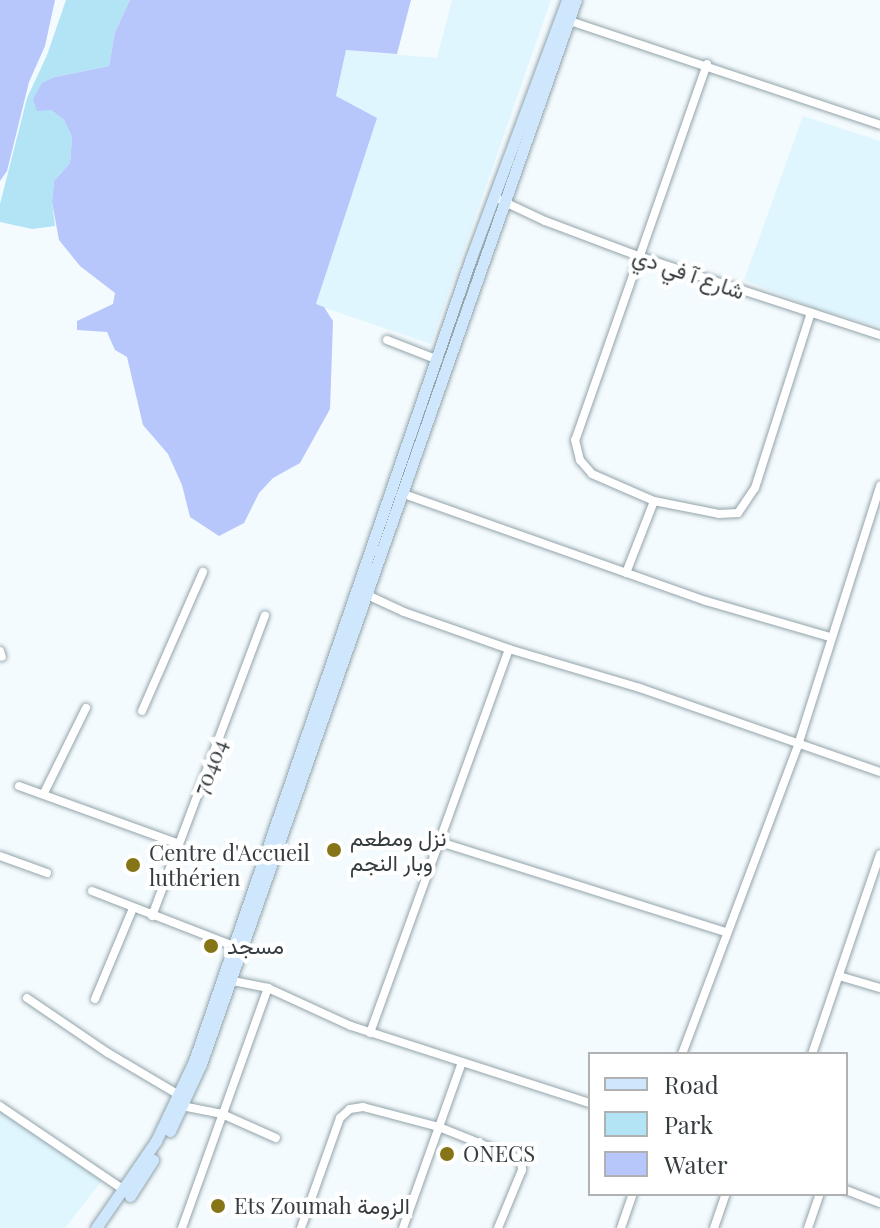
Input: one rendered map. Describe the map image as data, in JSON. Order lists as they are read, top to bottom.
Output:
{
  "streets": {
    "street": ["شارع آ في دي", "70404"]
  },
  "places": [
    "نزل ومطعم وبار النجم",
    "Centre d'Accueil luthérien",
    "مسجد",
    "ONECS",
    "Ets Zoumah الزومة"
  ],
  "legend": ["Road", "Park", "Water"]
}
